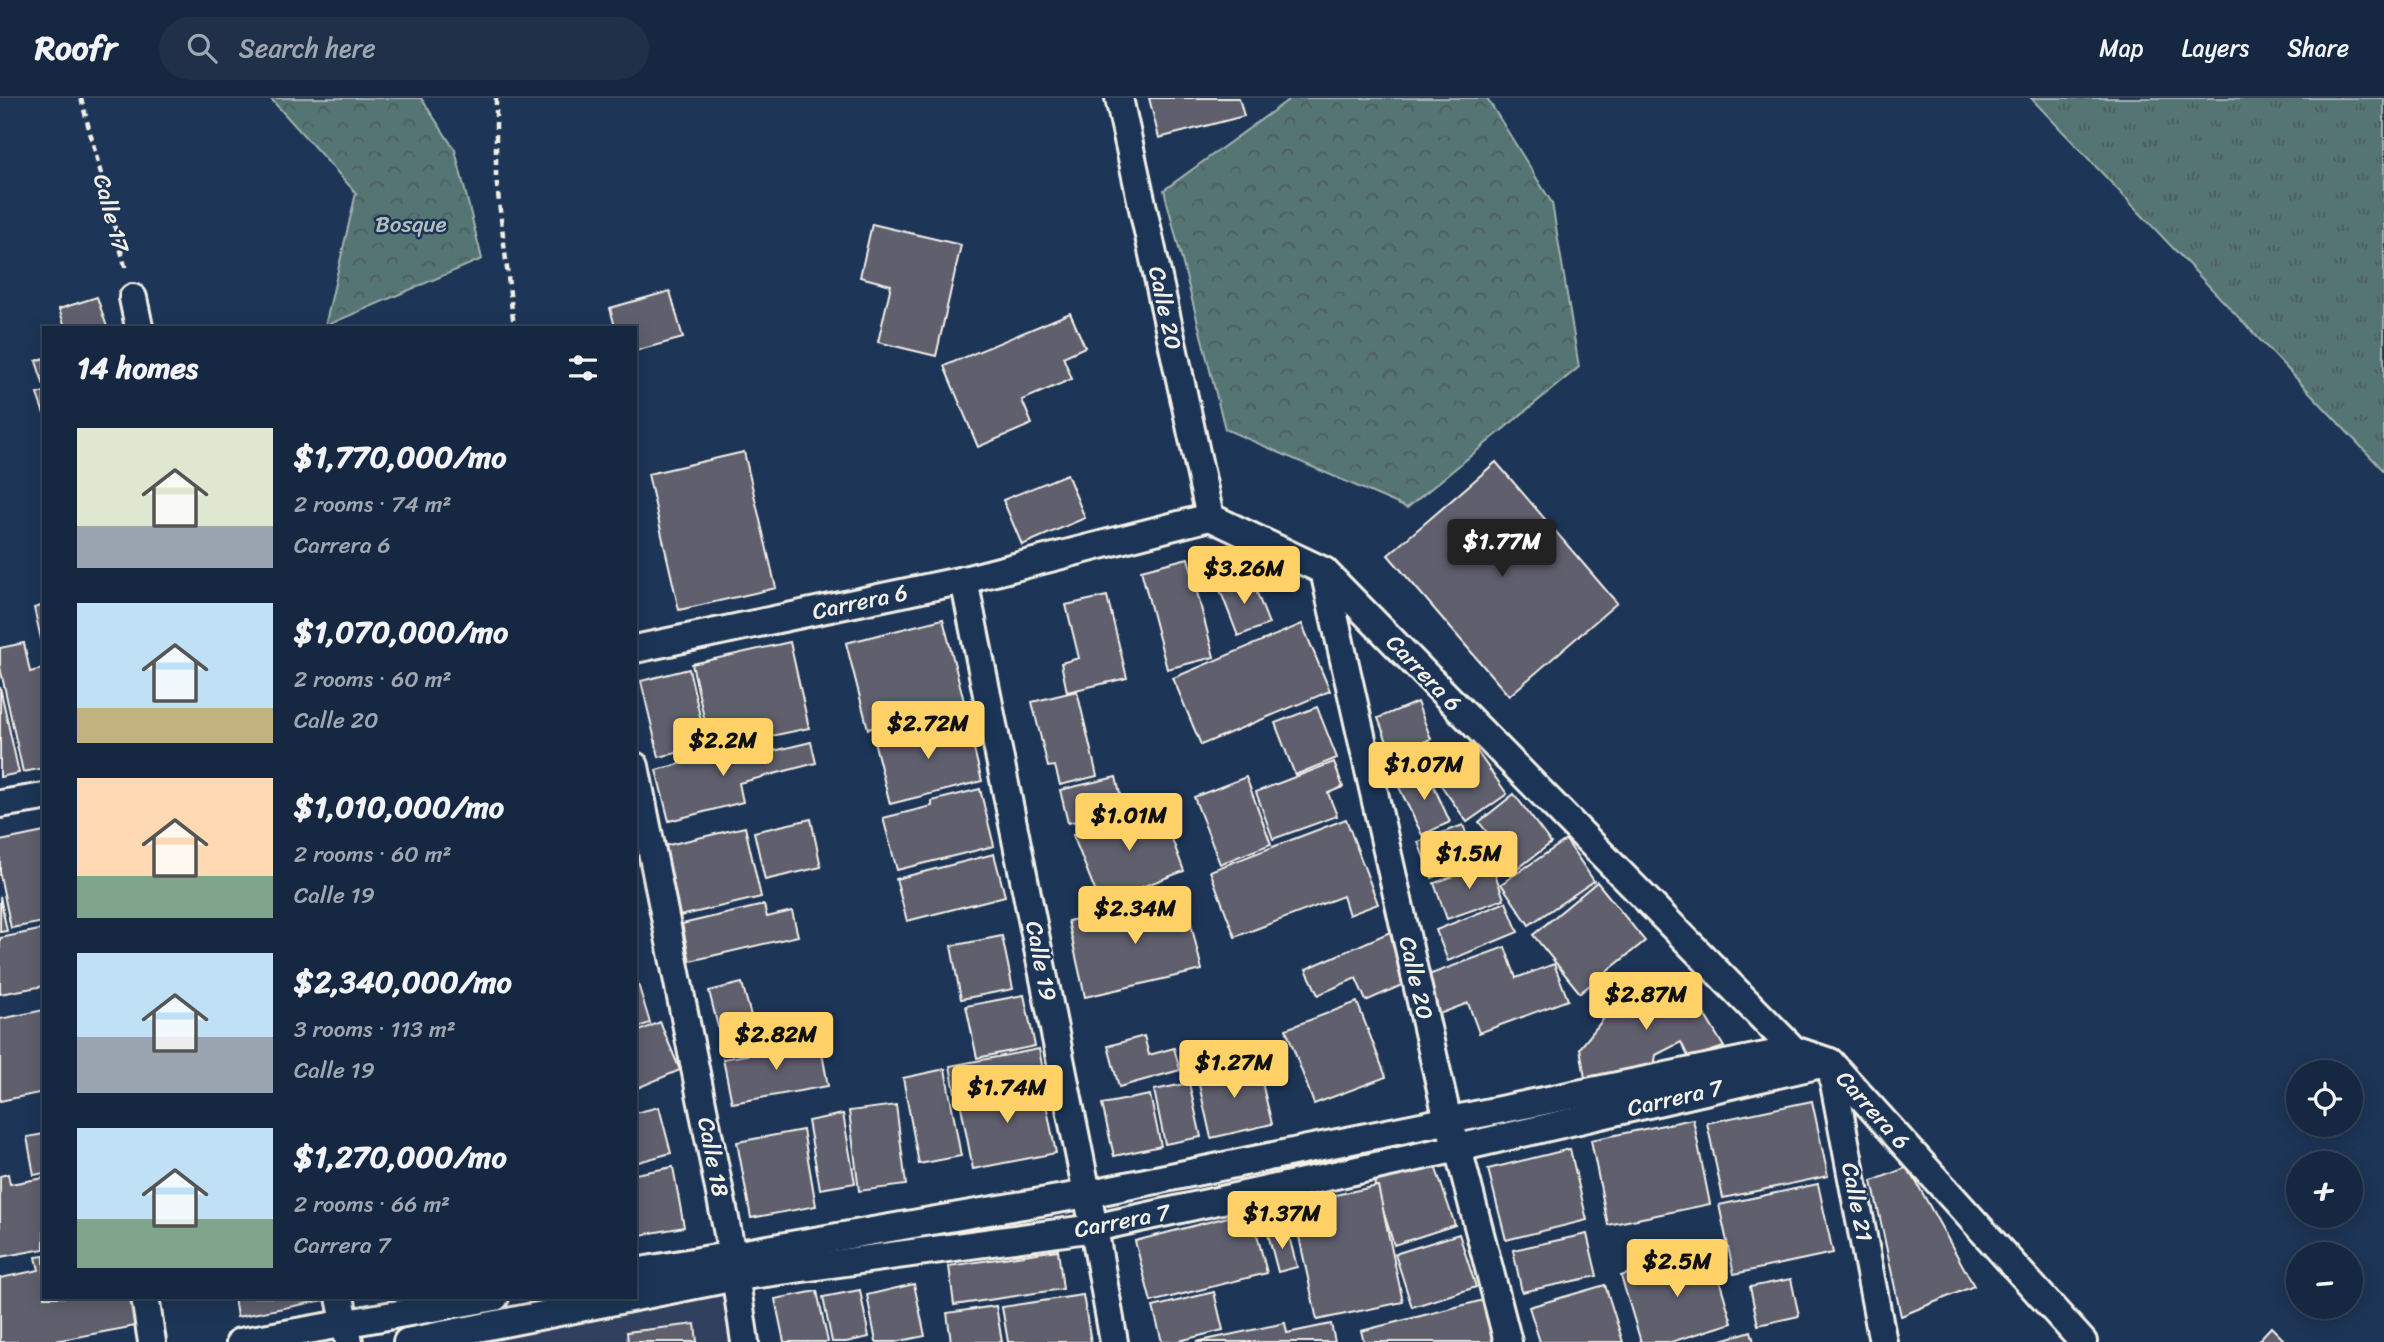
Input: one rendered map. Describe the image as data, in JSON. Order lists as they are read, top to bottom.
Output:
{
  "streets": {
    "street": [
      "Calle 20",
      "Carrera 6",
      "Calle 19",
      "Carrera 7",
      "Calle 18",
      "Calle 21"
    ],
    "path": ["Calle 17"]
  },
  "crossings": [
    ["Calle 20", "Carrera 6"],
    ["Calle 20", "Carrera 7"],
    ["Carrera 6", "Calle 19"],
    ["Carrera 6", "Carrera 7"],
    ["Carrera 6", "Calle 21"],
    ["Calle 19", "Carrera 7"],
    ["Carrera 7", "Calle 18"],
    ["Carrera 7", "Calle 21"]
  ],
  "parks": ["Bosque"],
  "page": {
    "header": "Roofr",
    "search": "Search here",
    "nav": ["Map", "Layers", "Share"],
    "heading": "14 homes",
    "list": [
      {
        "name": "$1,770,000/mo",
        "note": "2 rooms · 74 m² · Carrera 6"
      },
      {
        "name": "$1,070,000/mo",
        "note": "2 rooms · 60 m² · Calle 20"
      },
      {
        "name": "$1,010,000/mo",
        "note": "2 rooms · 60 m² · Calle 19"
      },
      {
        "name": "$2,340,000/mo",
        "note": "3 rooms · 113 m² · Calle 19"
      },
      {
        "name": "$1,270,000/mo",
        "note": "2 rooms · 66 m² · Carrera 7"
      }
    ],
    "price": [
      "$1.77M",
      "$3.26M",
      "$2.72M",
      "$2.2M",
      "$1.07M",
      "$1.01M",
      "$1.5M",
      "$2.34M",
      "$2.87M",
      "$2.82M",
      "$1.27M",
      "$1.74M",
      "$1.37M",
      "$2.5M"
    ],
    "map_buttons": ["+", "−"]
  }
}
